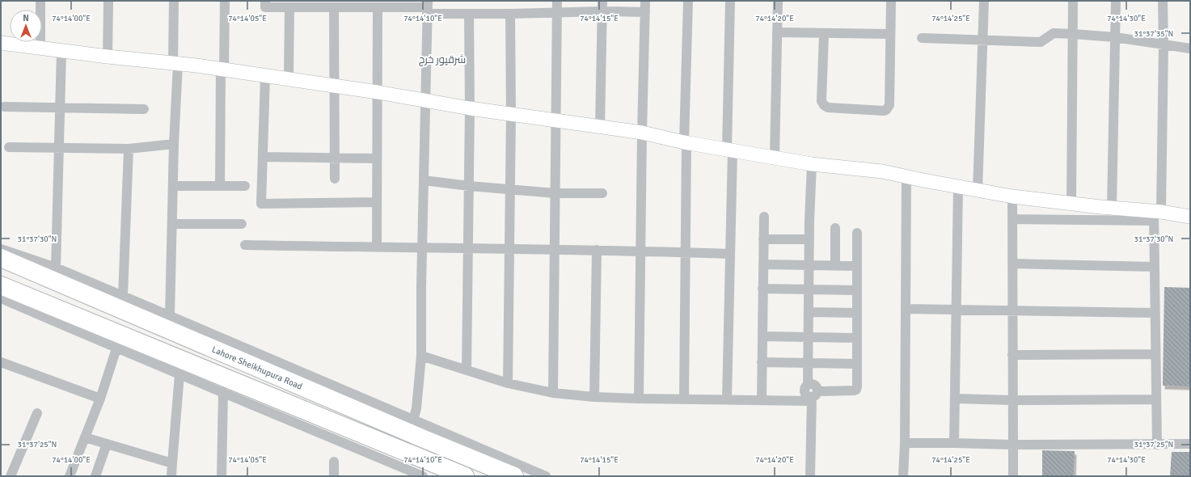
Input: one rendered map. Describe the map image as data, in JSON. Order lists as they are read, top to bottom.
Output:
{
  "streets": {
    "highway": ["Lahore Sheikhupura Road"]
  },
  "districts": ["شرقپور خرچ"],
  "north": "top",
  "coordinates": [
    "74°14'00\"E",
    "74°14'05\"E",
    "74°14'10\"E",
    "74°14'15\"E",
    "74°14'20\"E",
    "74°14'25\"E",
    "74°14'30\"E",
    "31°37'35\"N",
    "31°37'30\"N",
    "31°37'25\"N"
  ]
}
